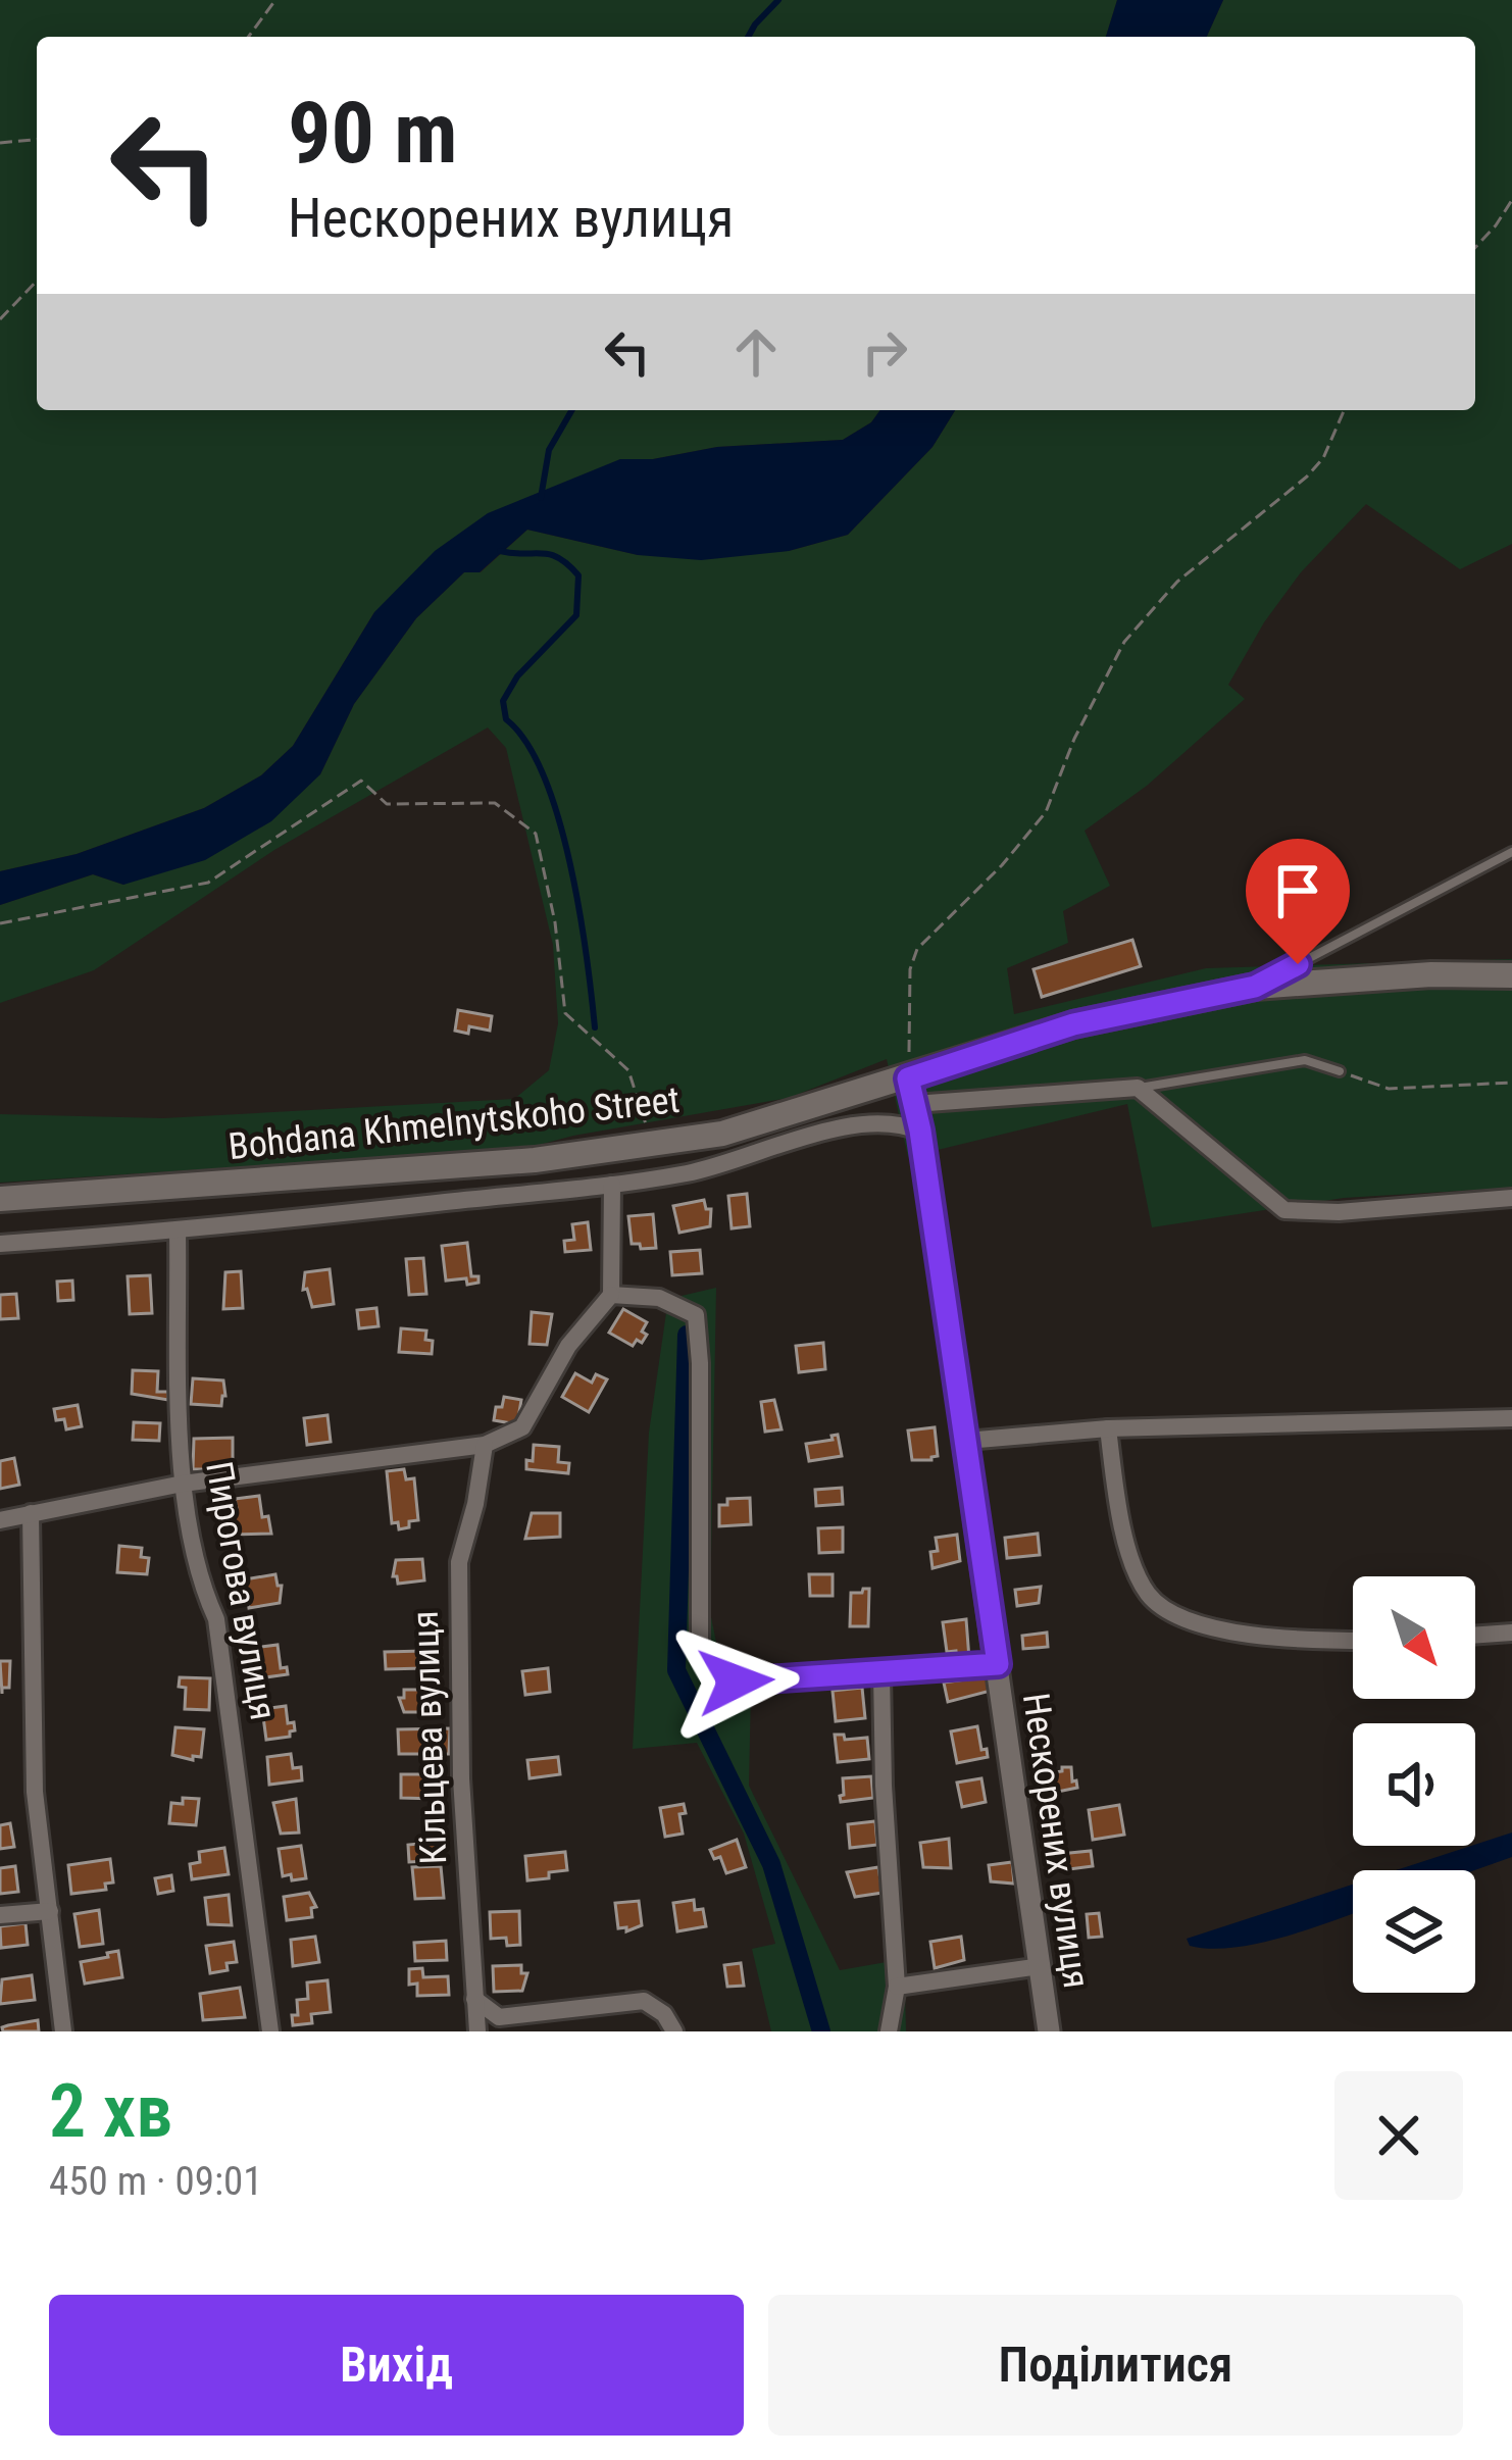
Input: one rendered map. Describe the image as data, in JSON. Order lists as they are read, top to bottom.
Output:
{
  "streets": {
    "main road": ["Bohdana Khmelnytskoho Street"],
    "street": ["Пирогова вулиця", "Кільцева вулиця", "Нескорених вулиця"]
  },
  "crossings": [
    ["Bohdana Khmelnytskoho Street", "Нескорених вулиця"]
  ],
  "north": "bottom right",
  "page": {
    "turn": ["90 m", "Нескорених вулиця"],
    "heading": ["2 хв", "450 m · 09:01"],
    "buttons": ["Вихід", "Поділитися"]
  }
}
